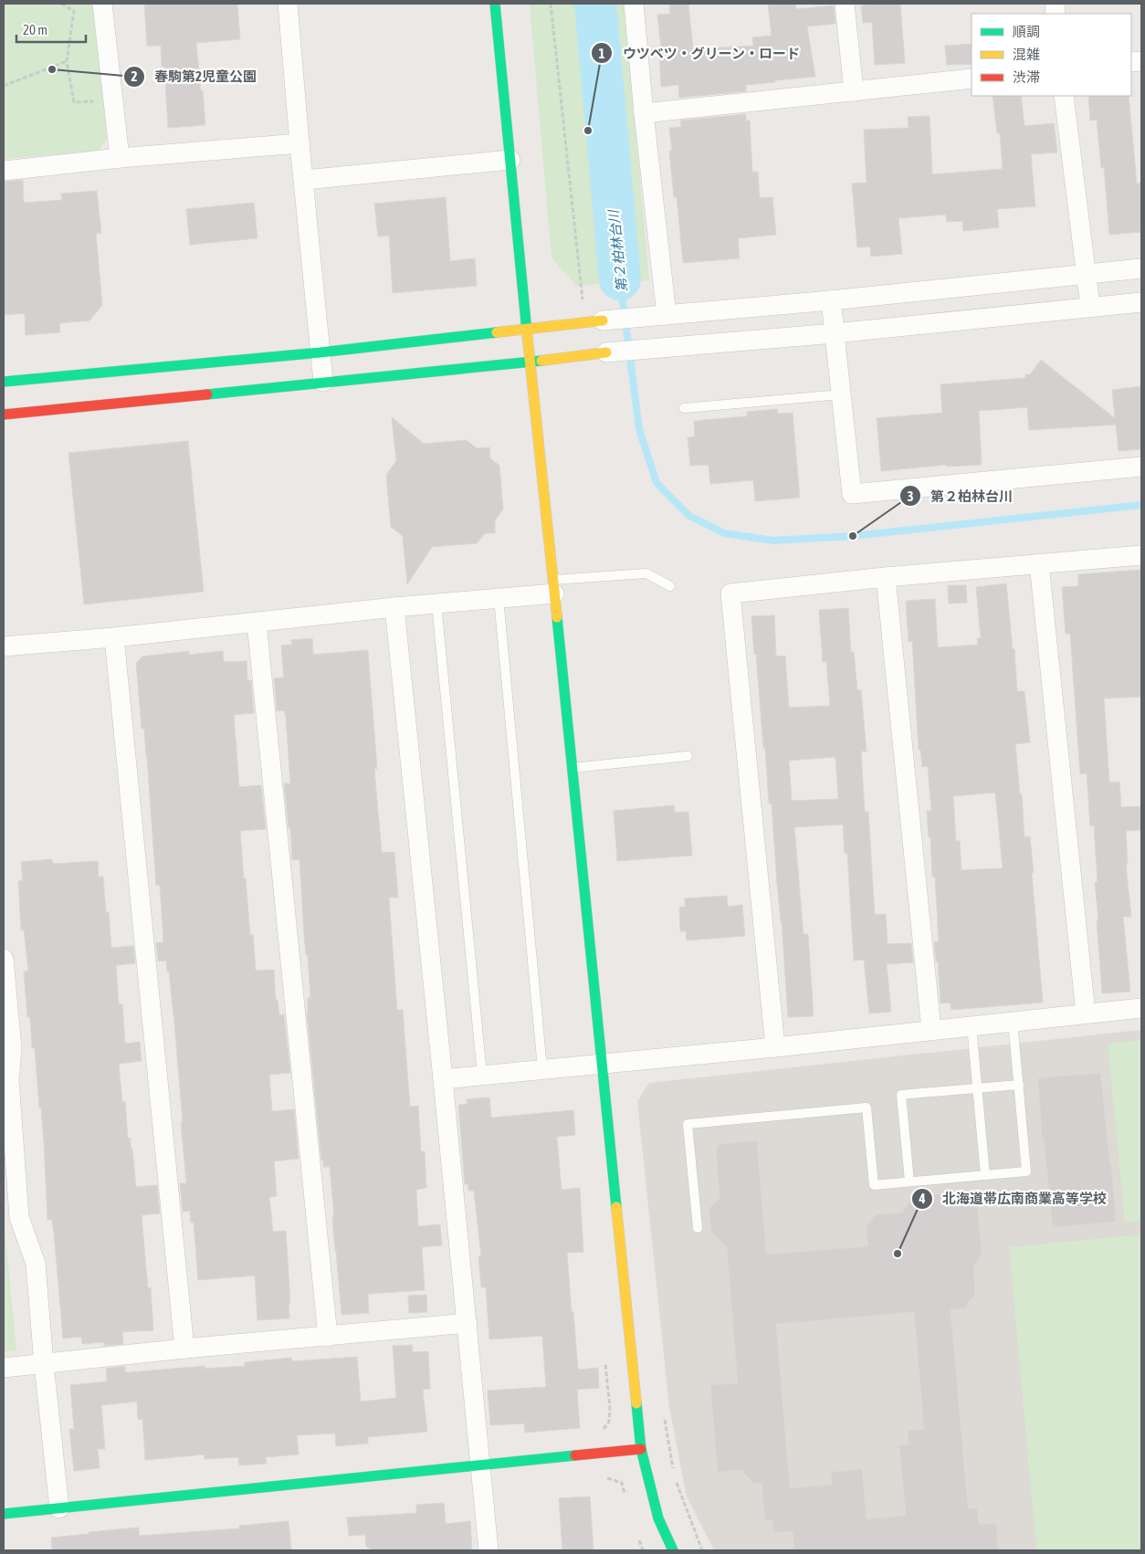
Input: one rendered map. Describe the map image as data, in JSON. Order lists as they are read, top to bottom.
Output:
{
  "water": ["第２柏林台川"],
  "places": [
    "春駒第2児童公園",
    "ウツベツ・グリーン・ロード",
    "第２柏林台川",
    "北海道帯広南商業高等学校"
  ],
  "legend": ["順調", "混雑", "渋滞"],
  "scale_bar": "20 m"
}
